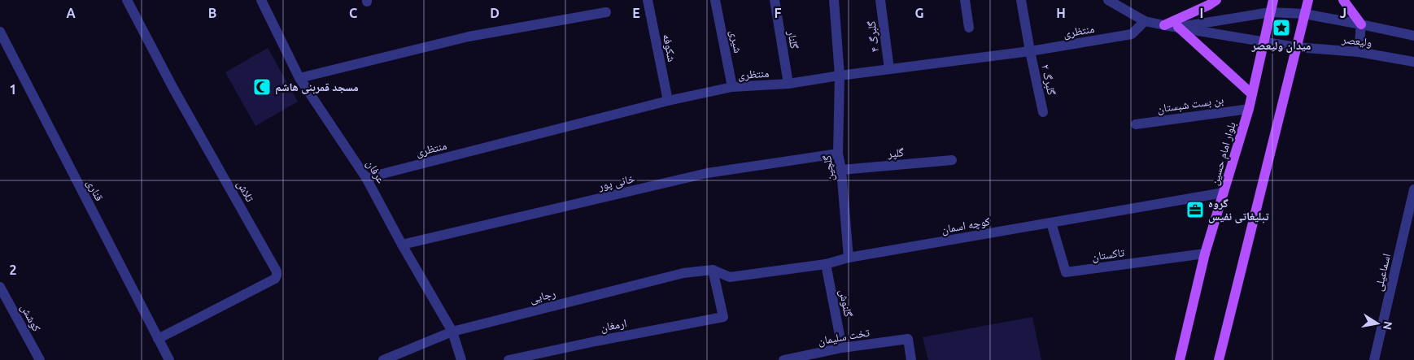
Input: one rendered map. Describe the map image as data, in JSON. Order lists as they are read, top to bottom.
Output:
{
  "streets": {
    "main road": ["بلوار امام حسین"],
    "street": [
      "منتظری",
      "گلبرگ ۴",
      "گلنار",
      "ولیعصر",
      "شیری",
      "شکوفه",
      "گلبرگ ۲",
      "بن بست شبستان",
      "گلپر",
      "گلچین",
      "عرفان",
      "خانی پور",
      "قناری",
      "تلاش",
      "کوچه اسمان",
      "تاکستان",
      "اسماعیلی",
      "رجایی",
      "گلنوش",
      "کوشش",
      "ارمغان",
      "تخت سلیمان"
    ]
  },
  "crossings": [
    ["منتظری", "گلبرگ ۴"],
    ["منتظری", "گلنار"],
    ["منتظری", "شیری"],
    ["منتظری", "شکوفه"],
    ["منتظری", "گلبرگ ۲"],
    ["منتظری", "گلچین"],
    ["منتظری", "عرفان"],
    ["ولیعصر", "بلوار امام حسین"],
    ["بن بست شبستان", "بلوار امام حسین"],
    ["گلپر", "گلچین"],
    ["بلوار امام حسین", "کوچه اسمان"],
    ["بلوار امام حسین", "تاکستان"],
    ["گلچین", "خانی پور"],
    ["گلچین", "کوچه اسمان"],
    ["عرفان", "خانی پور"],
    ["عرفان", "رجایی"],
    ["قناری", "تلاش"],
    ["کوچه اسمان", "تاکستان"],
    ["کوچه اسمان", "رجایی"],
    ["کوچه اسمان", "گلنوش"],
    ["کوچه اسمان", "ارمغان"],
    ["رجایی", "ارمغان"],
    ["گلنوش", "تخت سلیمان"]
  ],
  "places": {
    "place": ["میدان ولیعصر"],
    "mosque": ["مسجد قمربنی هاشم"],
    "office": ["گروه تبلیغاتی نفیس"]
  },
  "north": "right",
  "grid": {
    "columns": [
      "A",
      "B",
      "C",
      "D",
      "E",
      "F",
      "G",
      "H",
      "I",
      "J"
    ],
    "rows": ["1", "2"]
  }
}
